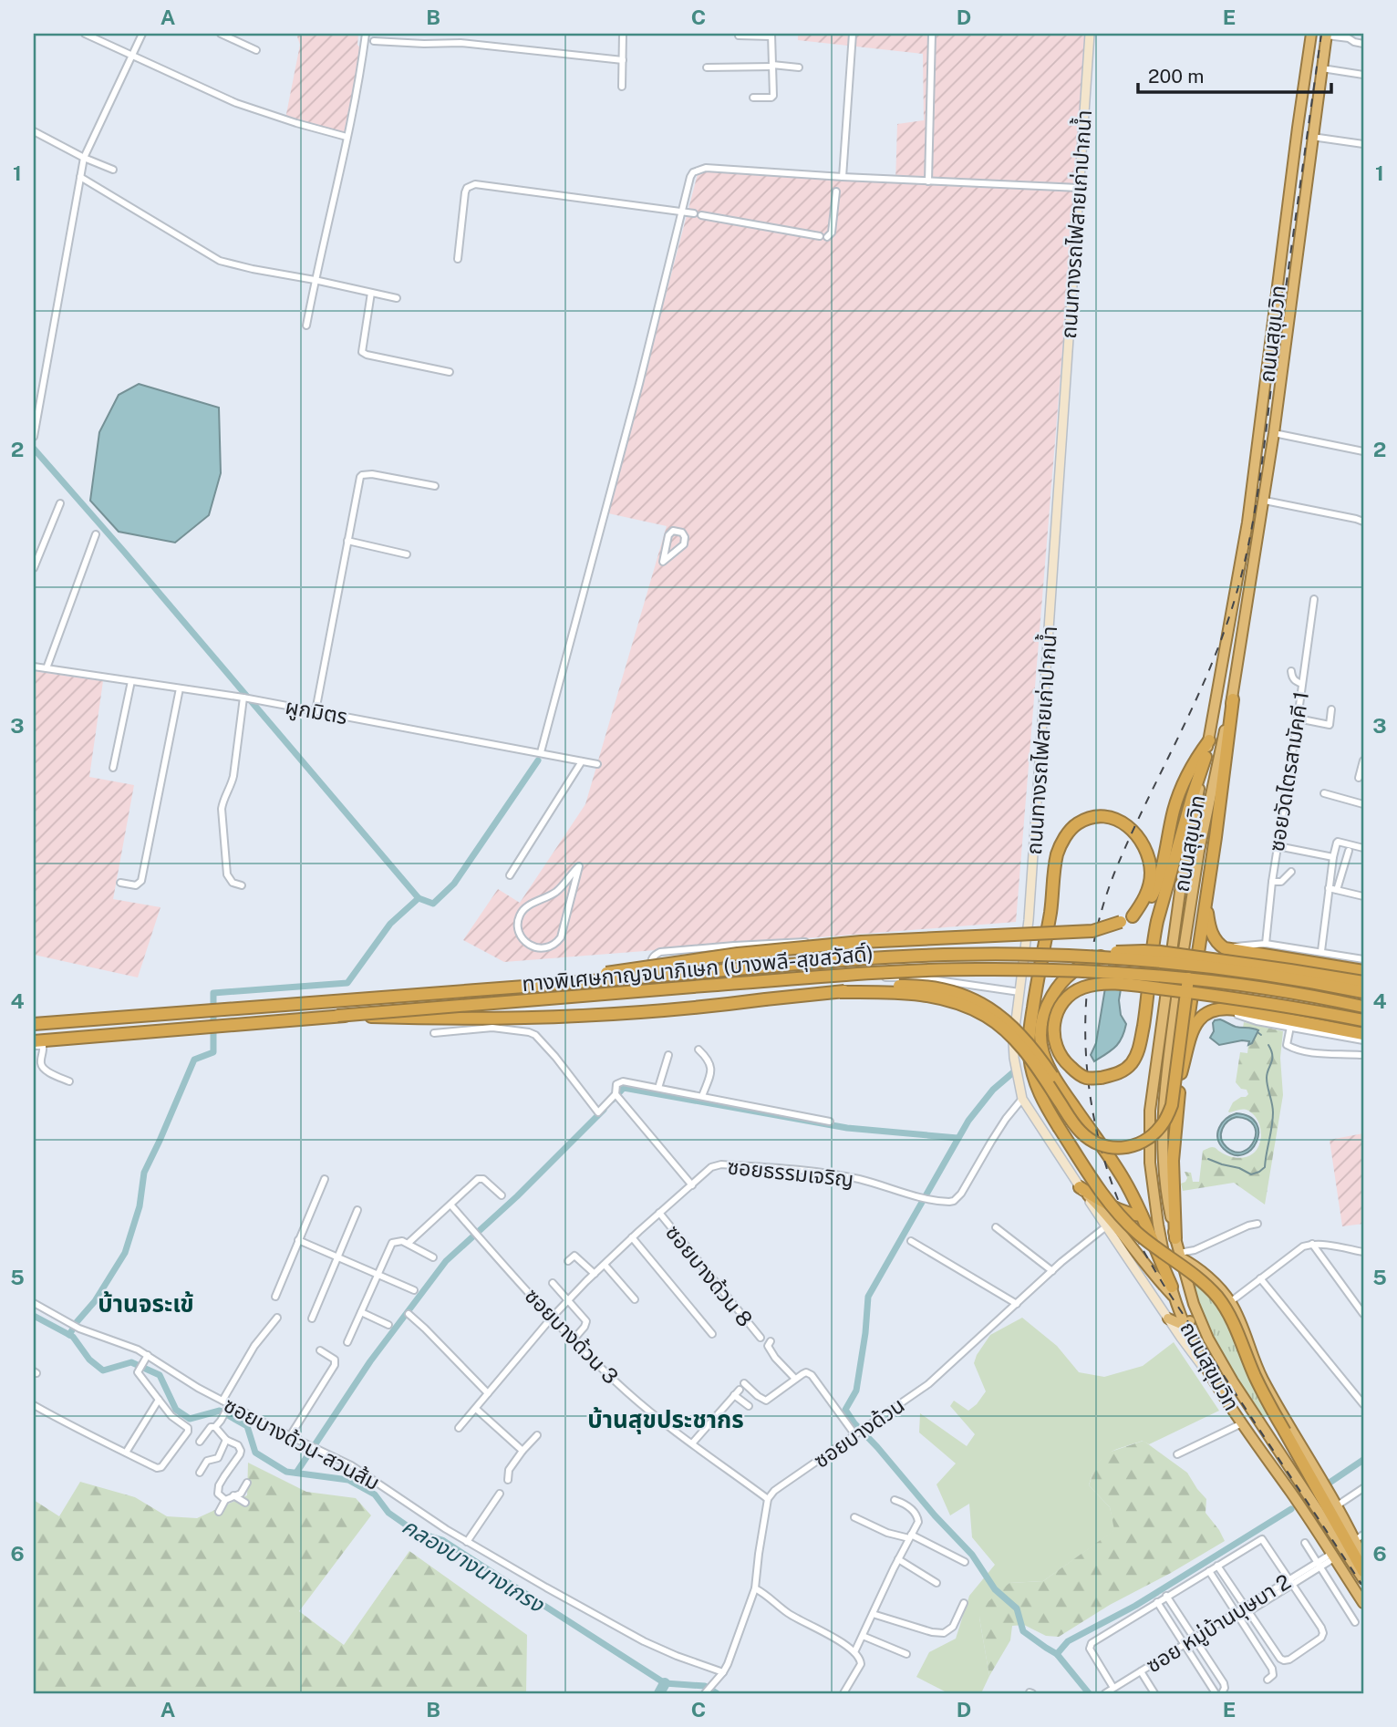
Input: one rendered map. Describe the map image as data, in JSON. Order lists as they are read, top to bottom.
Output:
{
  "streets": {
    "highway": ["ถนนสุขุมวิท", "ทางพิเศษกาญจนาภิเษก (บางพลี-สุขสวัสดิ์)"],
    "main road": ["ถนนทางรถไฟสายเก่าปากน้ำ"],
    "street": [
      "ผูกมิตร",
      "ซอยวัดไตรสามัคคี 1",
      "ซอยธรรมเจริญ",
      "ซอยบางด้วน 8",
      "ซอยบางด้วน 3",
      "ซอยบางด้วน",
      "ซอยบางด้วน-สวนส้ม",
      "ซอย หมู่บ้านบุษบา 2"
    ]
  },
  "crossings": [
    ["ถนนทางรถไฟสายเก่าปากน้ำ", "ถนนสุขุมวิท"],
    ["ถนนทางรถไฟสายเก่าปากน้ำ", "ซอยธรรมเจริญ"],
    ["ถนนทางรถไฟสายเก่าปากน้ำ", "ซอยบางด้วน"],
    ["ถนนสุขุมวิท", "ซอย หมู่บ้านบุษบา 2"],
    ["ซอยธรรมเจริญ", "ซอยบางด้วน 8"],
    ["ซอยธรรมเจริญ", "ซอยบางด้วน 3"],
    ["ซอยบางด้วน 3", "ซอยบางด้วน"]
  ],
  "districts": ["บ้านจระเข้", "บ้านสุขประชากร"],
  "water": ["คลองบางนางเกรง"],
  "scale_bar": "200 m",
  "grid": {
    "columns": [
      "A",
      "B",
      "C",
      "D",
      "E"
    ],
    "rows": [
      "1",
      "2",
      "3",
      "4",
      "5",
      "6"
    ]
  }
}
